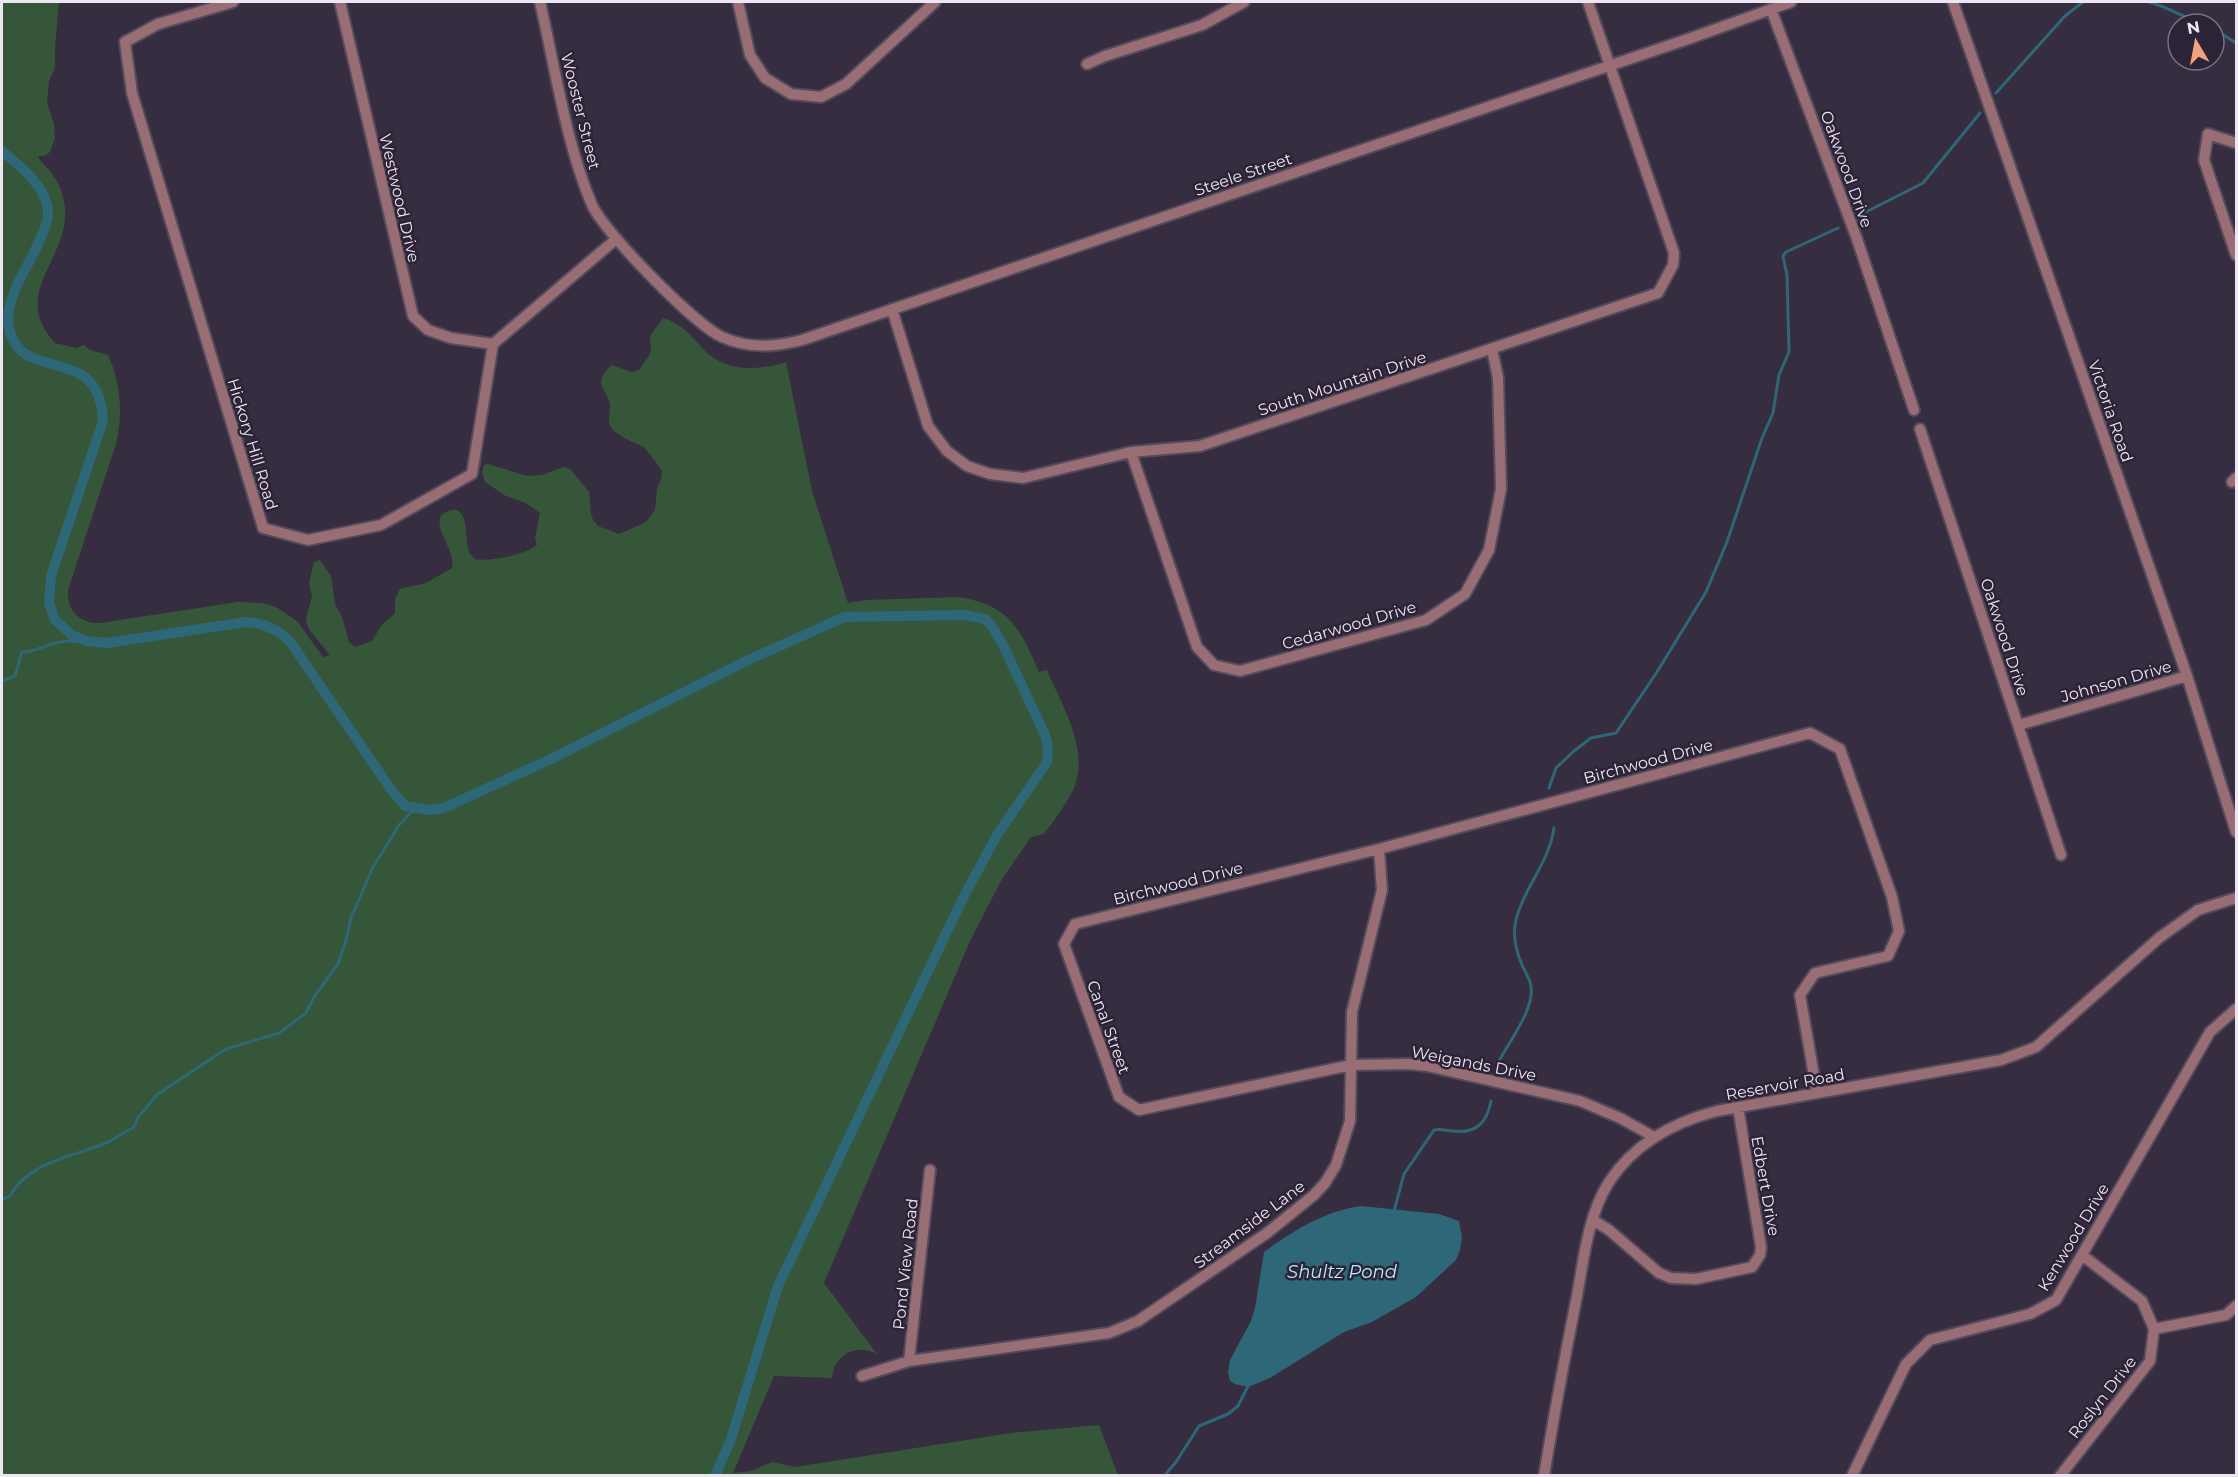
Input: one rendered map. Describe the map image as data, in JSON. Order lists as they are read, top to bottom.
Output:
{
  "streets": {
    "street": [
      "Wooster Street",
      "Oakwood Drive",
      "Steele Street",
      "Westwood Drive",
      "South Mountain Drive",
      "Victoria Road",
      "Hickory Hill Road",
      "Cedarwood Drive",
      "Johnson Drive",
      "Birchwood Drive",
      "Canal Street",
      "Weigands Drive",
      "Reservoir Road",
      "Edbert Drive",
      "Streamside Lane",
      "Kenwood Drive",
      "Pond View Road",
      "Roslyn Drive"
    ]
  },
  "crossings": [
    ["Wooster Street", "Steele Street"],
    ["Oakwood Drive", "Steele Street"],
    ["Oakwood Drive", "Johnson Drive"],
    ["Steele Street", "South Mountain Drive"],
    ["Westwood Drive", "Hickory Hill Road"],
    ["South Mountain Drive", "Cedarwood Drive"],
    ["Victoria Road", "Johnson Drive"],
    ["Birchwood Drive", "Canal Street"],
    ["Birchwood Drive", "Reservoir Road"],
    ["Birchwood Drive", "Streamside Lane"],
    ["Canal Street", "Weigands Drive"],
    ["Weigands Drive", "Reservoir Road"],
    ["Weigands Drive", "Streamside Lane"],
    ["Reservoir Road", "Edbert Drive"],
    ["Streamside Lane", "Pond View Road"]
  ],
  "water": ["Shultz Pond"],
  "north": "top"
}
